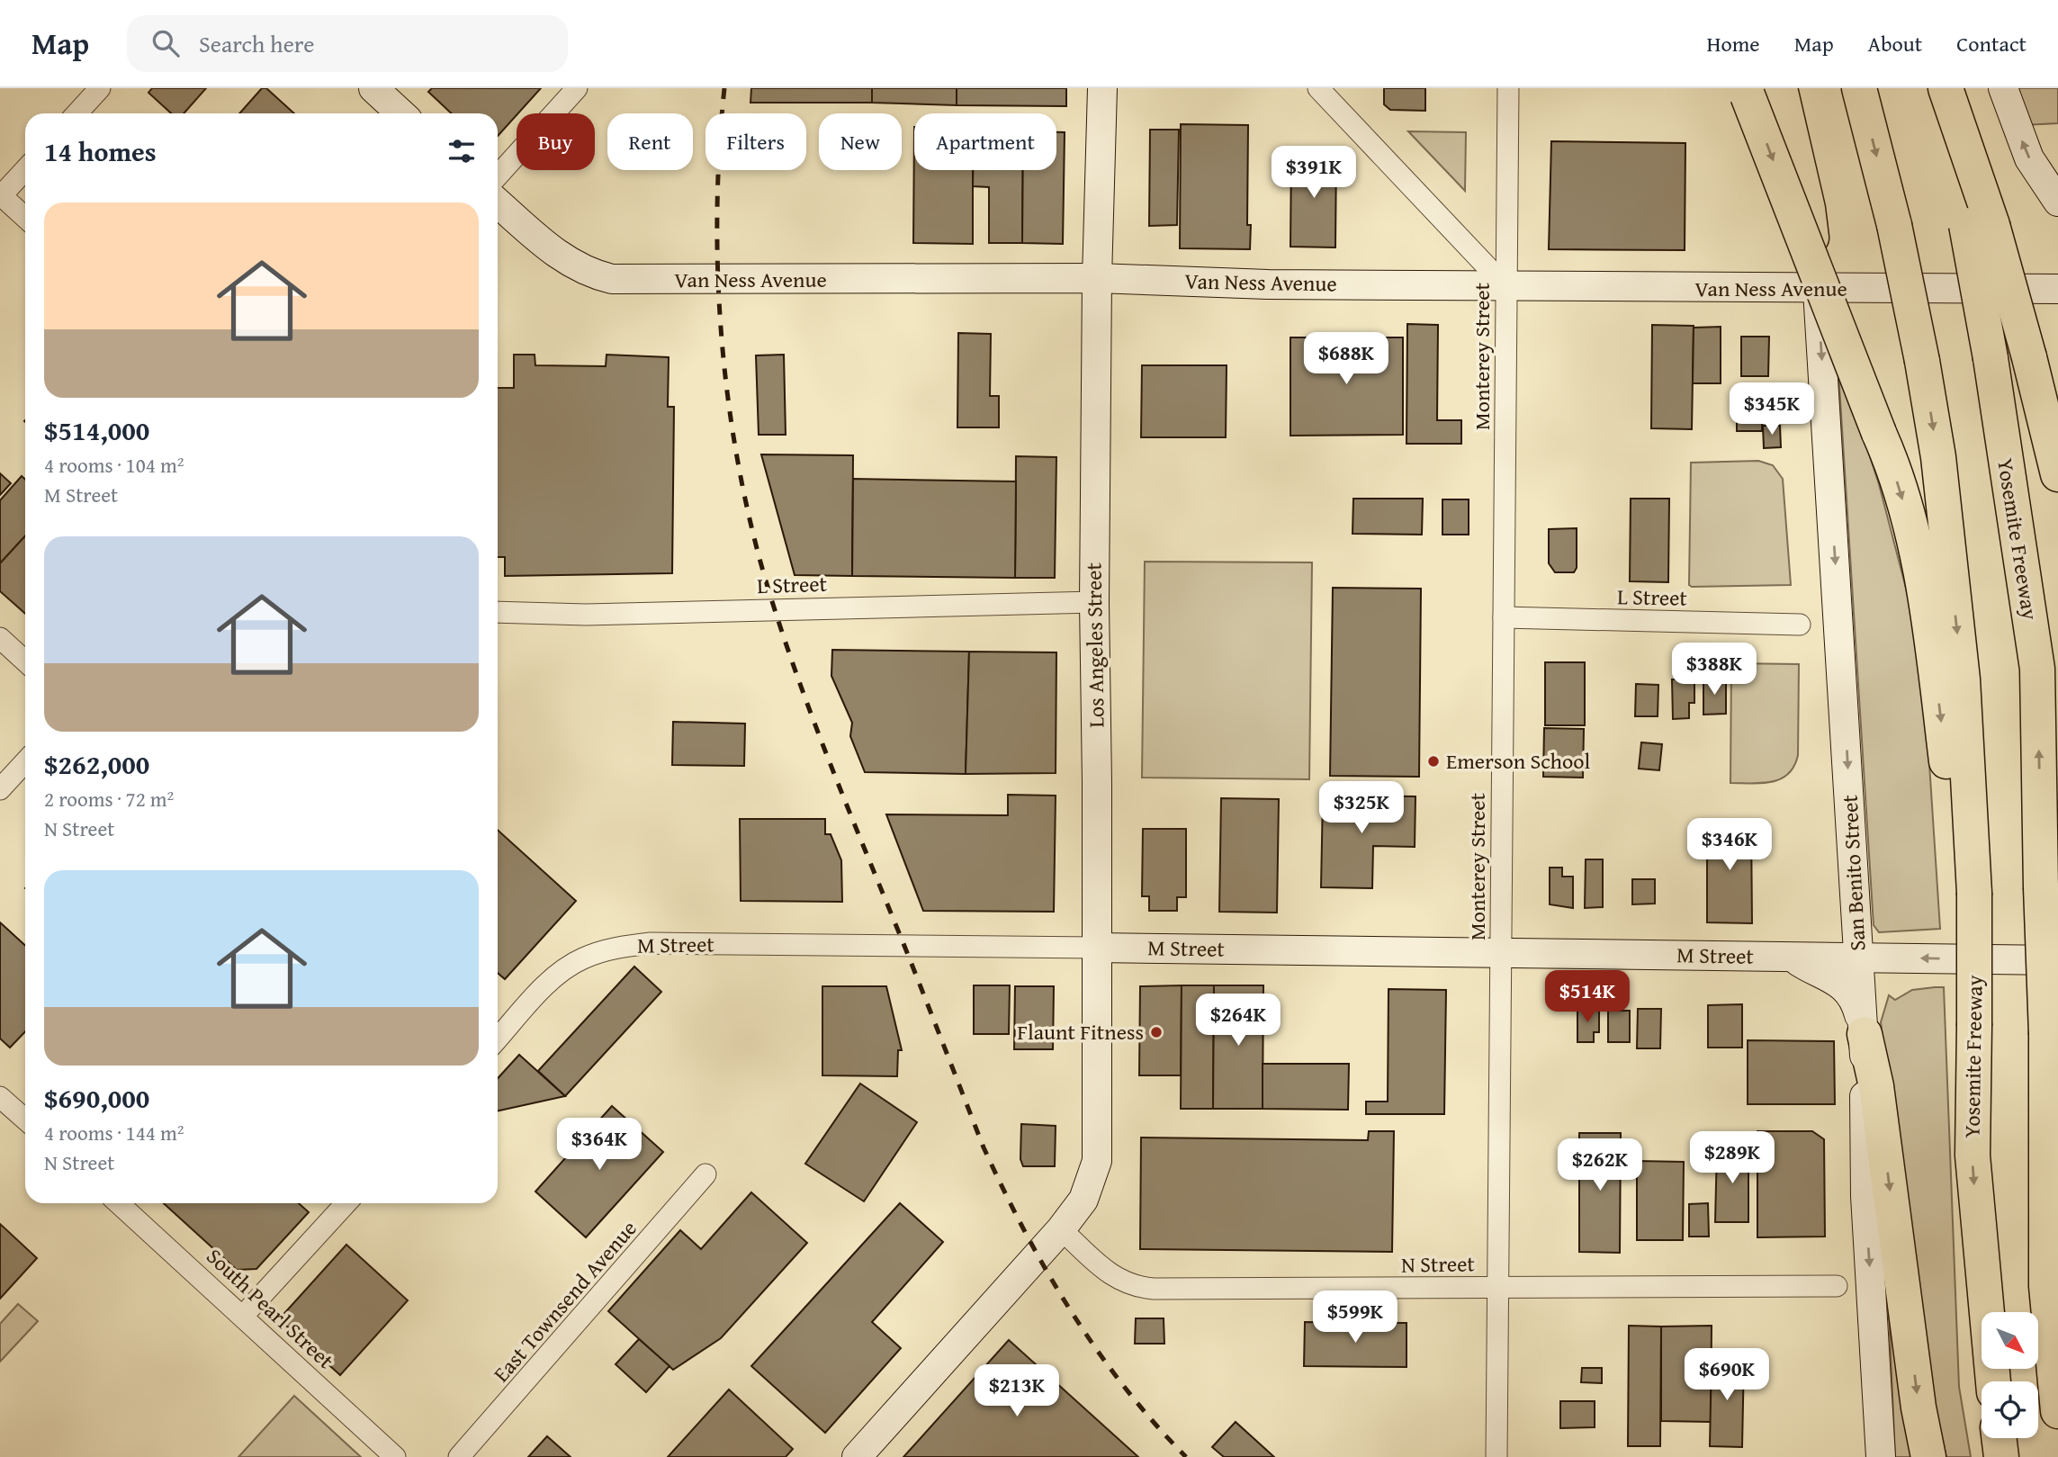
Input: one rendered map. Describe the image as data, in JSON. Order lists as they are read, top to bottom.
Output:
{
  "streets": {
    "highway": ["Yosemite Freeway"],
    "street": [
      "Van Ness Avenue",
      "Monterey Street",
      "L Street",
      "Los Angeles Street",
      "San Benito Street",
      "M Street",
      "N Street",
      "East Townsend Avenue",
      "South Pearl Street"
    ]
  },
  "crossings": [
    ["Van Ness Avenue", "Monterey Street"],
    ["Van Ness Avenue", "Los Angeles Street"],
    ["Van Ness Avenue", "San Benito Street"],
    ["Monterey Street", "L Street"],
    ["Monterey Street", "M Street"],
    ["Monterey Street", "N Street"],
    ["L Street", "Los Angeles Street"],
    ["Los Angeles Street", "M Street"],
    ["Los Angeles Street", "N Street"],
    ["San Benito Street", "M Street"]
  ],
  "one_way": ["San Benito Street"],
  "places": ["Emerson School", "Flaunt Fitness"],
  "north": "bottom right",
  "page": {
    "header": "Map",
    "search": "Search here",
    "nav": [
      "Home",
      "Map",
      "About",
      "Contact"
    ],
    "chip": [
      "Buy",
      "Rent",
      "Filters",
      "New",
      "Apartment"
    ],
    "heading": "14 homes",
    "price": [
      "$391K",
      "$688K",
      "$345K",
      "$388K",
      "$325K",
      "$346K",
      "$514K",
      "$264K",
      "$364K",
      "$289K",
      "$262K",
      "$599K",
      "$690K",
      "$213K"
    ],
    "list": [
      {
        "name": "$514,000",
        "note": "4 rooms · 104 m² · M Street"
      },
      {
        "name": "$262,000",
        "note": "2 rooms · 72 m² · N Street"
      },
      {
        "name": "$690,000",
        "note": "4 rooms · 144 m² · N Street"
      }
    ]
  }
}
